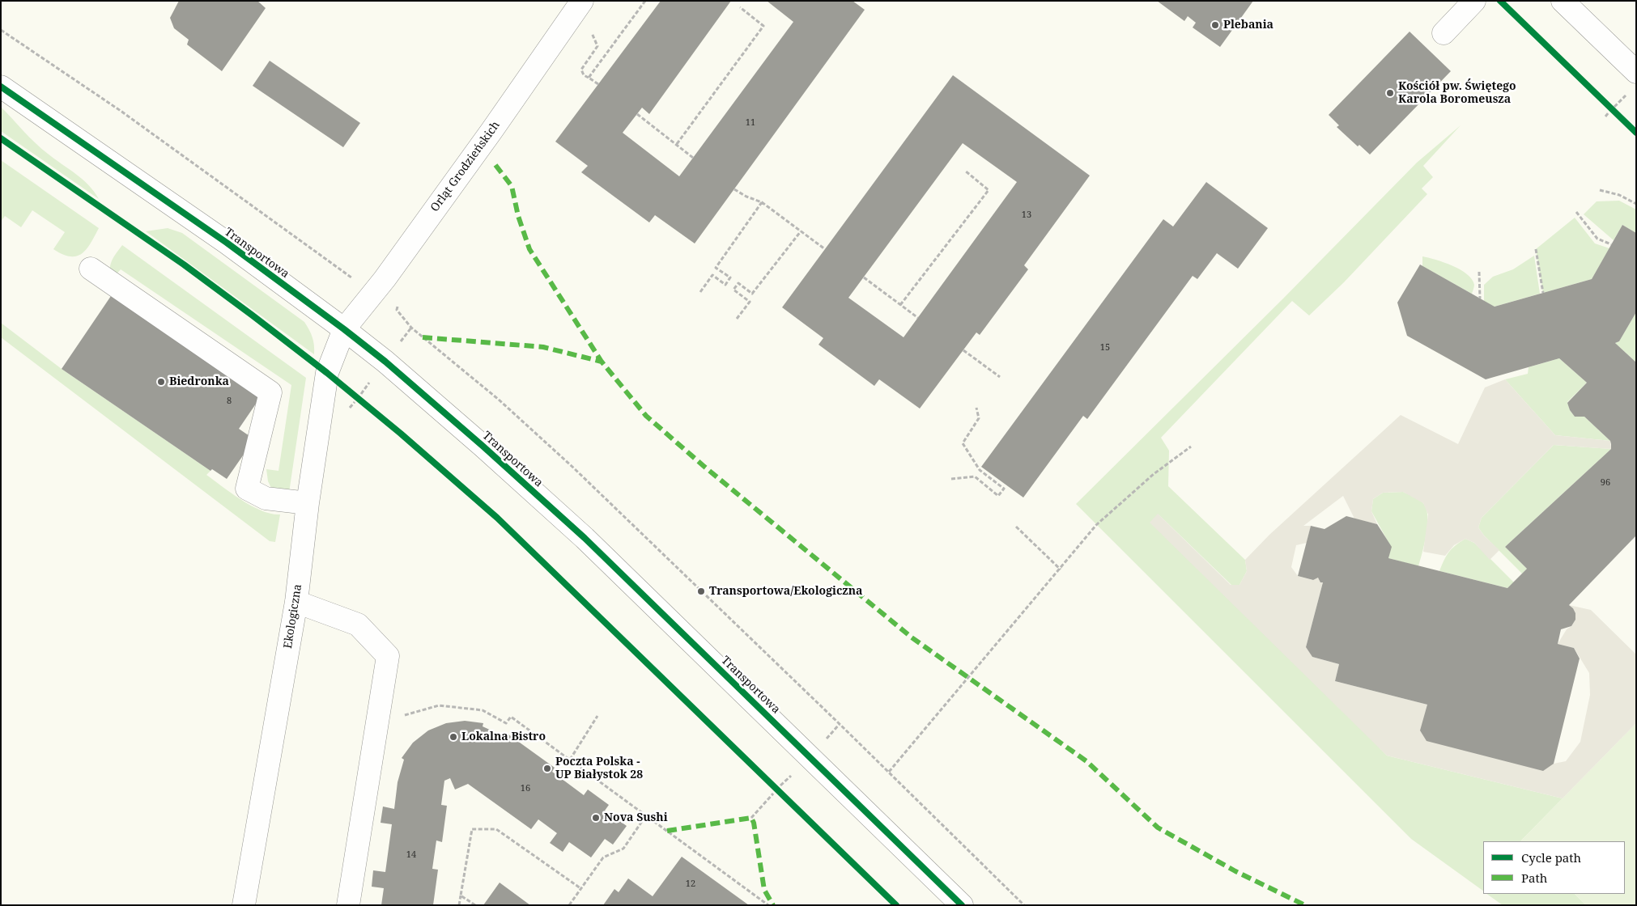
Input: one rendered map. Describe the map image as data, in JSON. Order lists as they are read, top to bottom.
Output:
{
  "streets": {
    "street": ["Orląt Grodzieńskich", "Transportowa", "Ekologiczna"]
  },
  "crossings": [
    ["Orląt Grodzieńskich", "Transportowa"],
    ["Orląt Grodzieńskich", "Ekologiczna"],
    ["Transportowa", "Ekologiczna"]
  ],
  "places": [
    "Plebania",
    "Kościół pw. Świętego Karola Boromeusza",
    "Biedronka",
    "Transportowa/Ekologiczna",
    "Lokalna Bistro",
    "Poczta Polska - UP Białystok 28",
    "Nova Sushi"
  ],
  "house_numbers": [
    "11",
    "13",
    "15",
    "8",
    "96",
    "16",
    "14",
    "12"
  ],
  "legend": ["Cycle path", "Path"]
}
